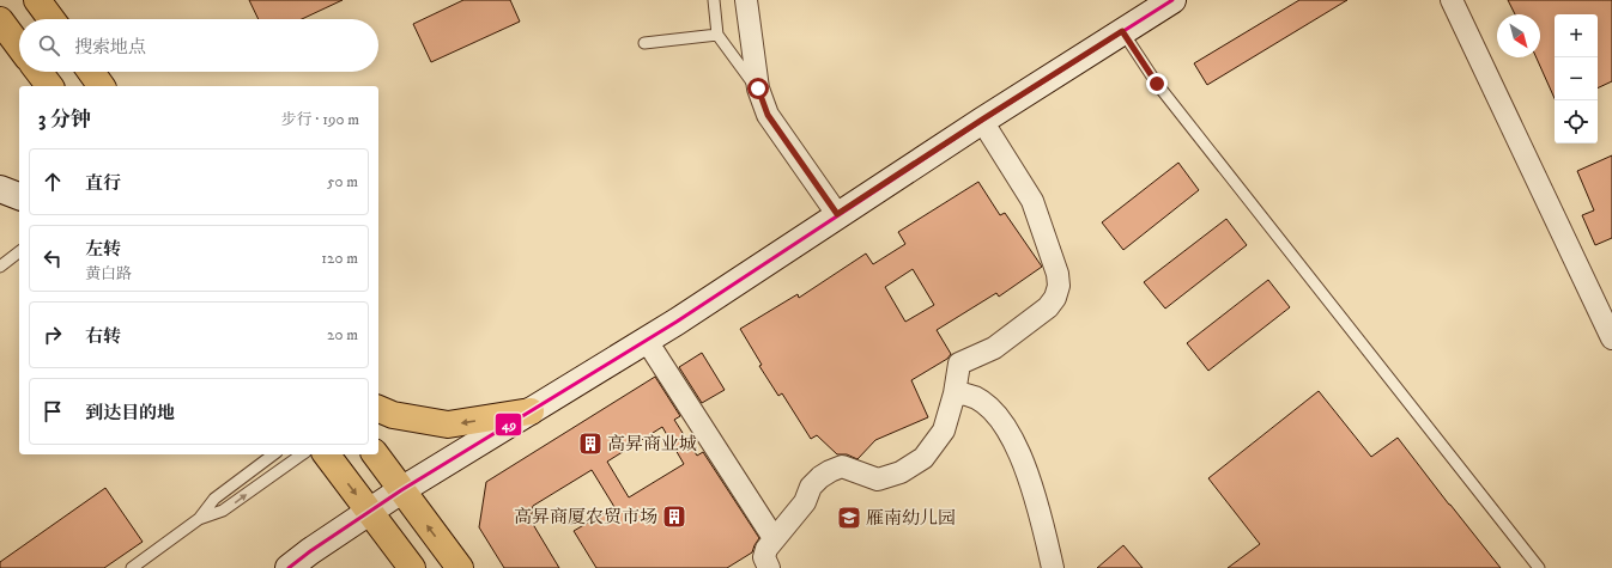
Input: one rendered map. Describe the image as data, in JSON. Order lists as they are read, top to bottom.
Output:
{
  "places": {
    "building": ["高昇商业城", "高昇商厦农贸市场"],
    "school or university": ["雁南幼儿园"]
  },
  "lines": ["transit line 49"],
  "north": "bottom right",
  "page": {
    "map_buttons": ["+", "−"],
    "search": "搜索地点",
    "heading": ["3 分钟", "步行 · 190 m"],
    "list": [
      ["直行", "50 m"],
      ["左转", "黄白路", "120 m"],
      ["右转", "20 m"],
      "到达目的地"
    ]
  }
}
